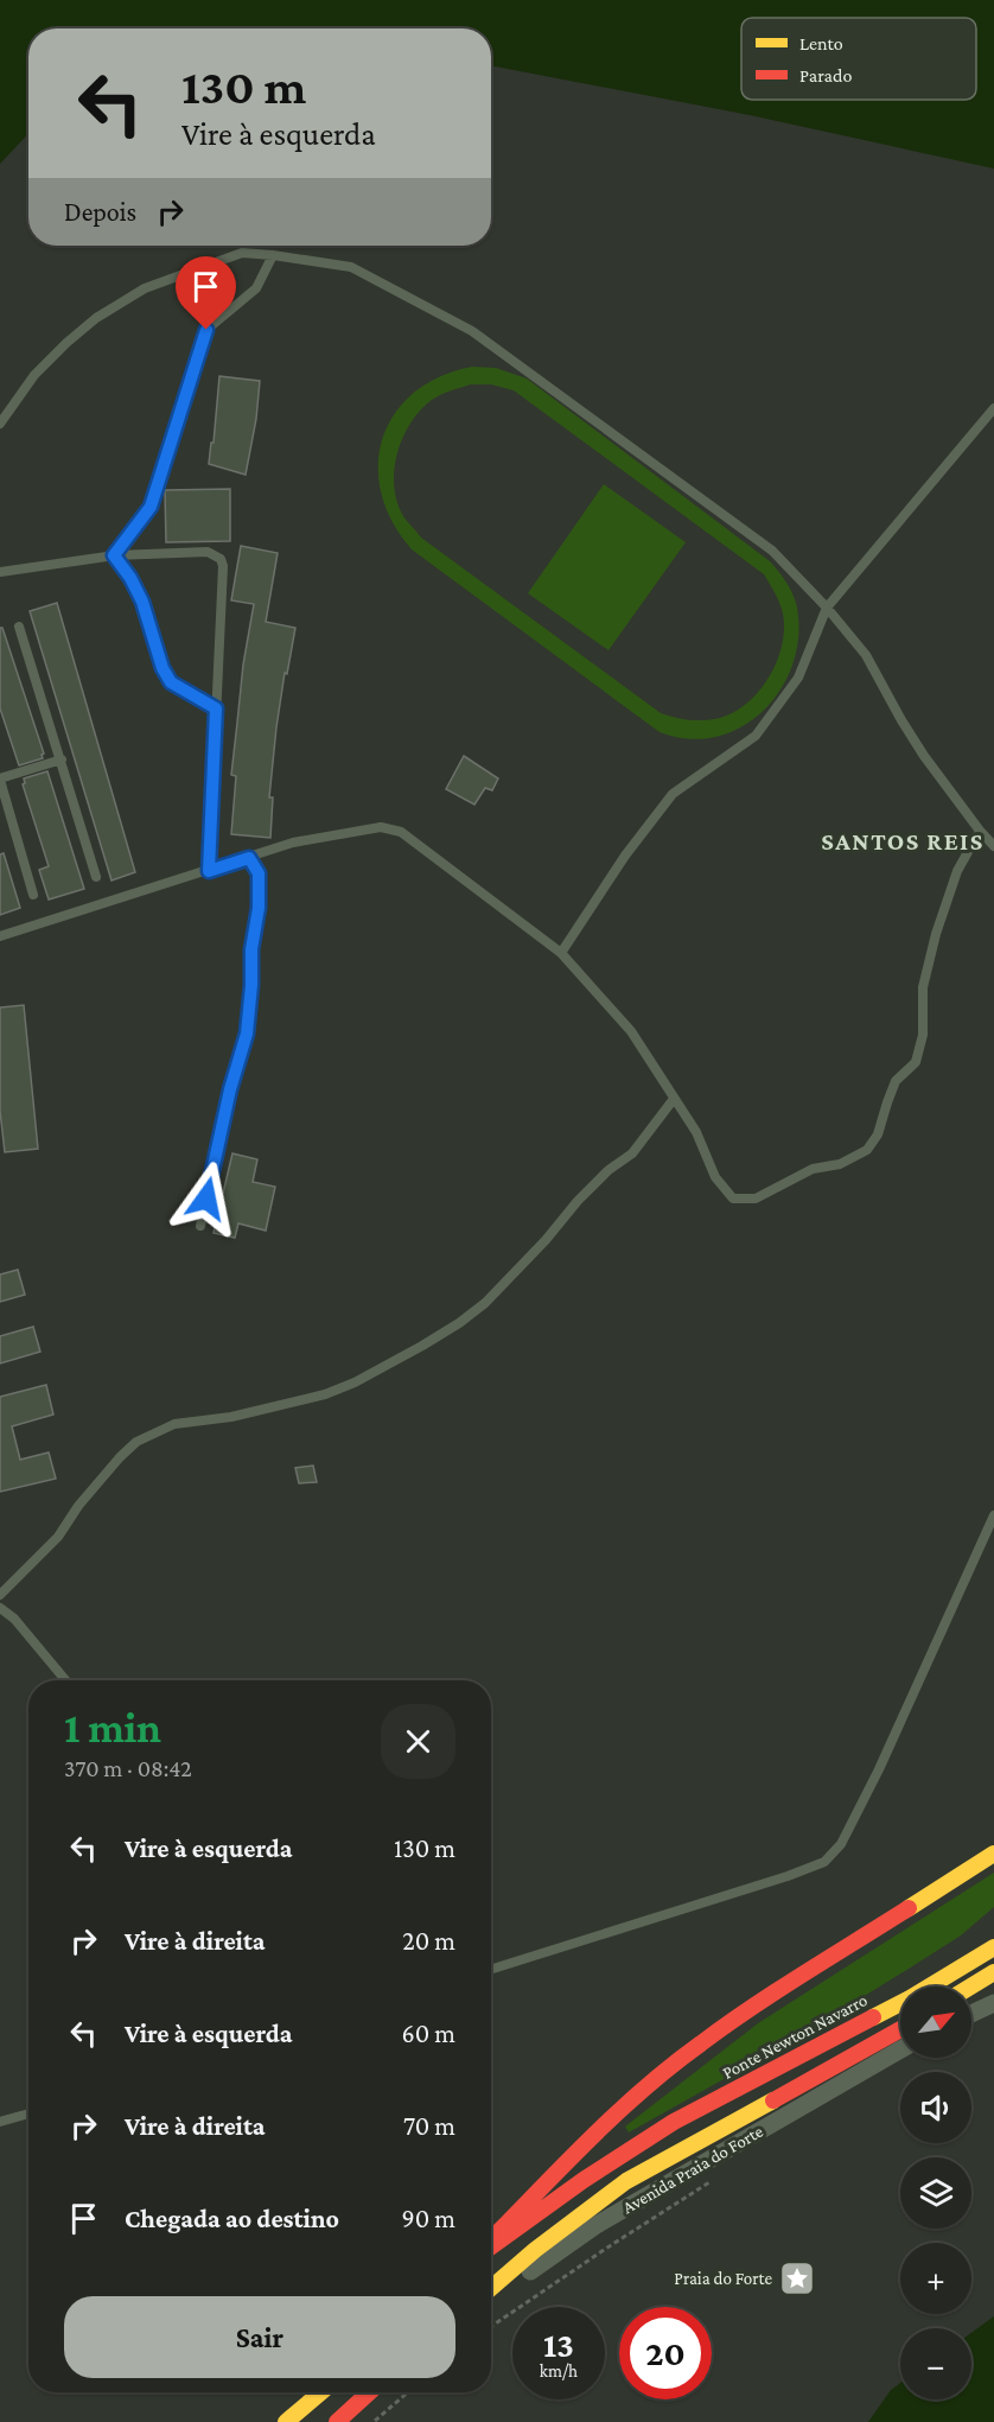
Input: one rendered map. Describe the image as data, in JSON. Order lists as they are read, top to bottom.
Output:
{
  "streets": {
    "main road": ["Ponte Newton Navarro"],
    "street": ["Avenida Praia do Forte"]
  },
  "districts": ["SANTOS REIS"],
  "places": {
    "place": ["Praia do Forte"]
  },
  "legend": ["Lento", "Parado"],
  "north": "top right",
  "page": {
    "turn": ["130 m", "Vire à esquerda"],
    "then": "Depois",
    "heading": ["1 min", "370 m · 08:42"],
    "list": [
      {
        "name": "Vire à esquerda",
        "value": "130 m"
      },
      {
        "name": "Vire à direita",
        "value": "20 m"
      },
      {
        "name": "Vire à esquerda",
        "value": "60 m"
      },
      {
        "name": "Vire à direita",
        "value": "70 m"
      },
      {
        "name": "Chegada ao destino",
        "value": "90 m"
      }
    ],
    "map_buttons": ["+", "−"],
    "buttons": "Sair",
    "speed": "13 km/h",
    "limit": "20"
  }
}
